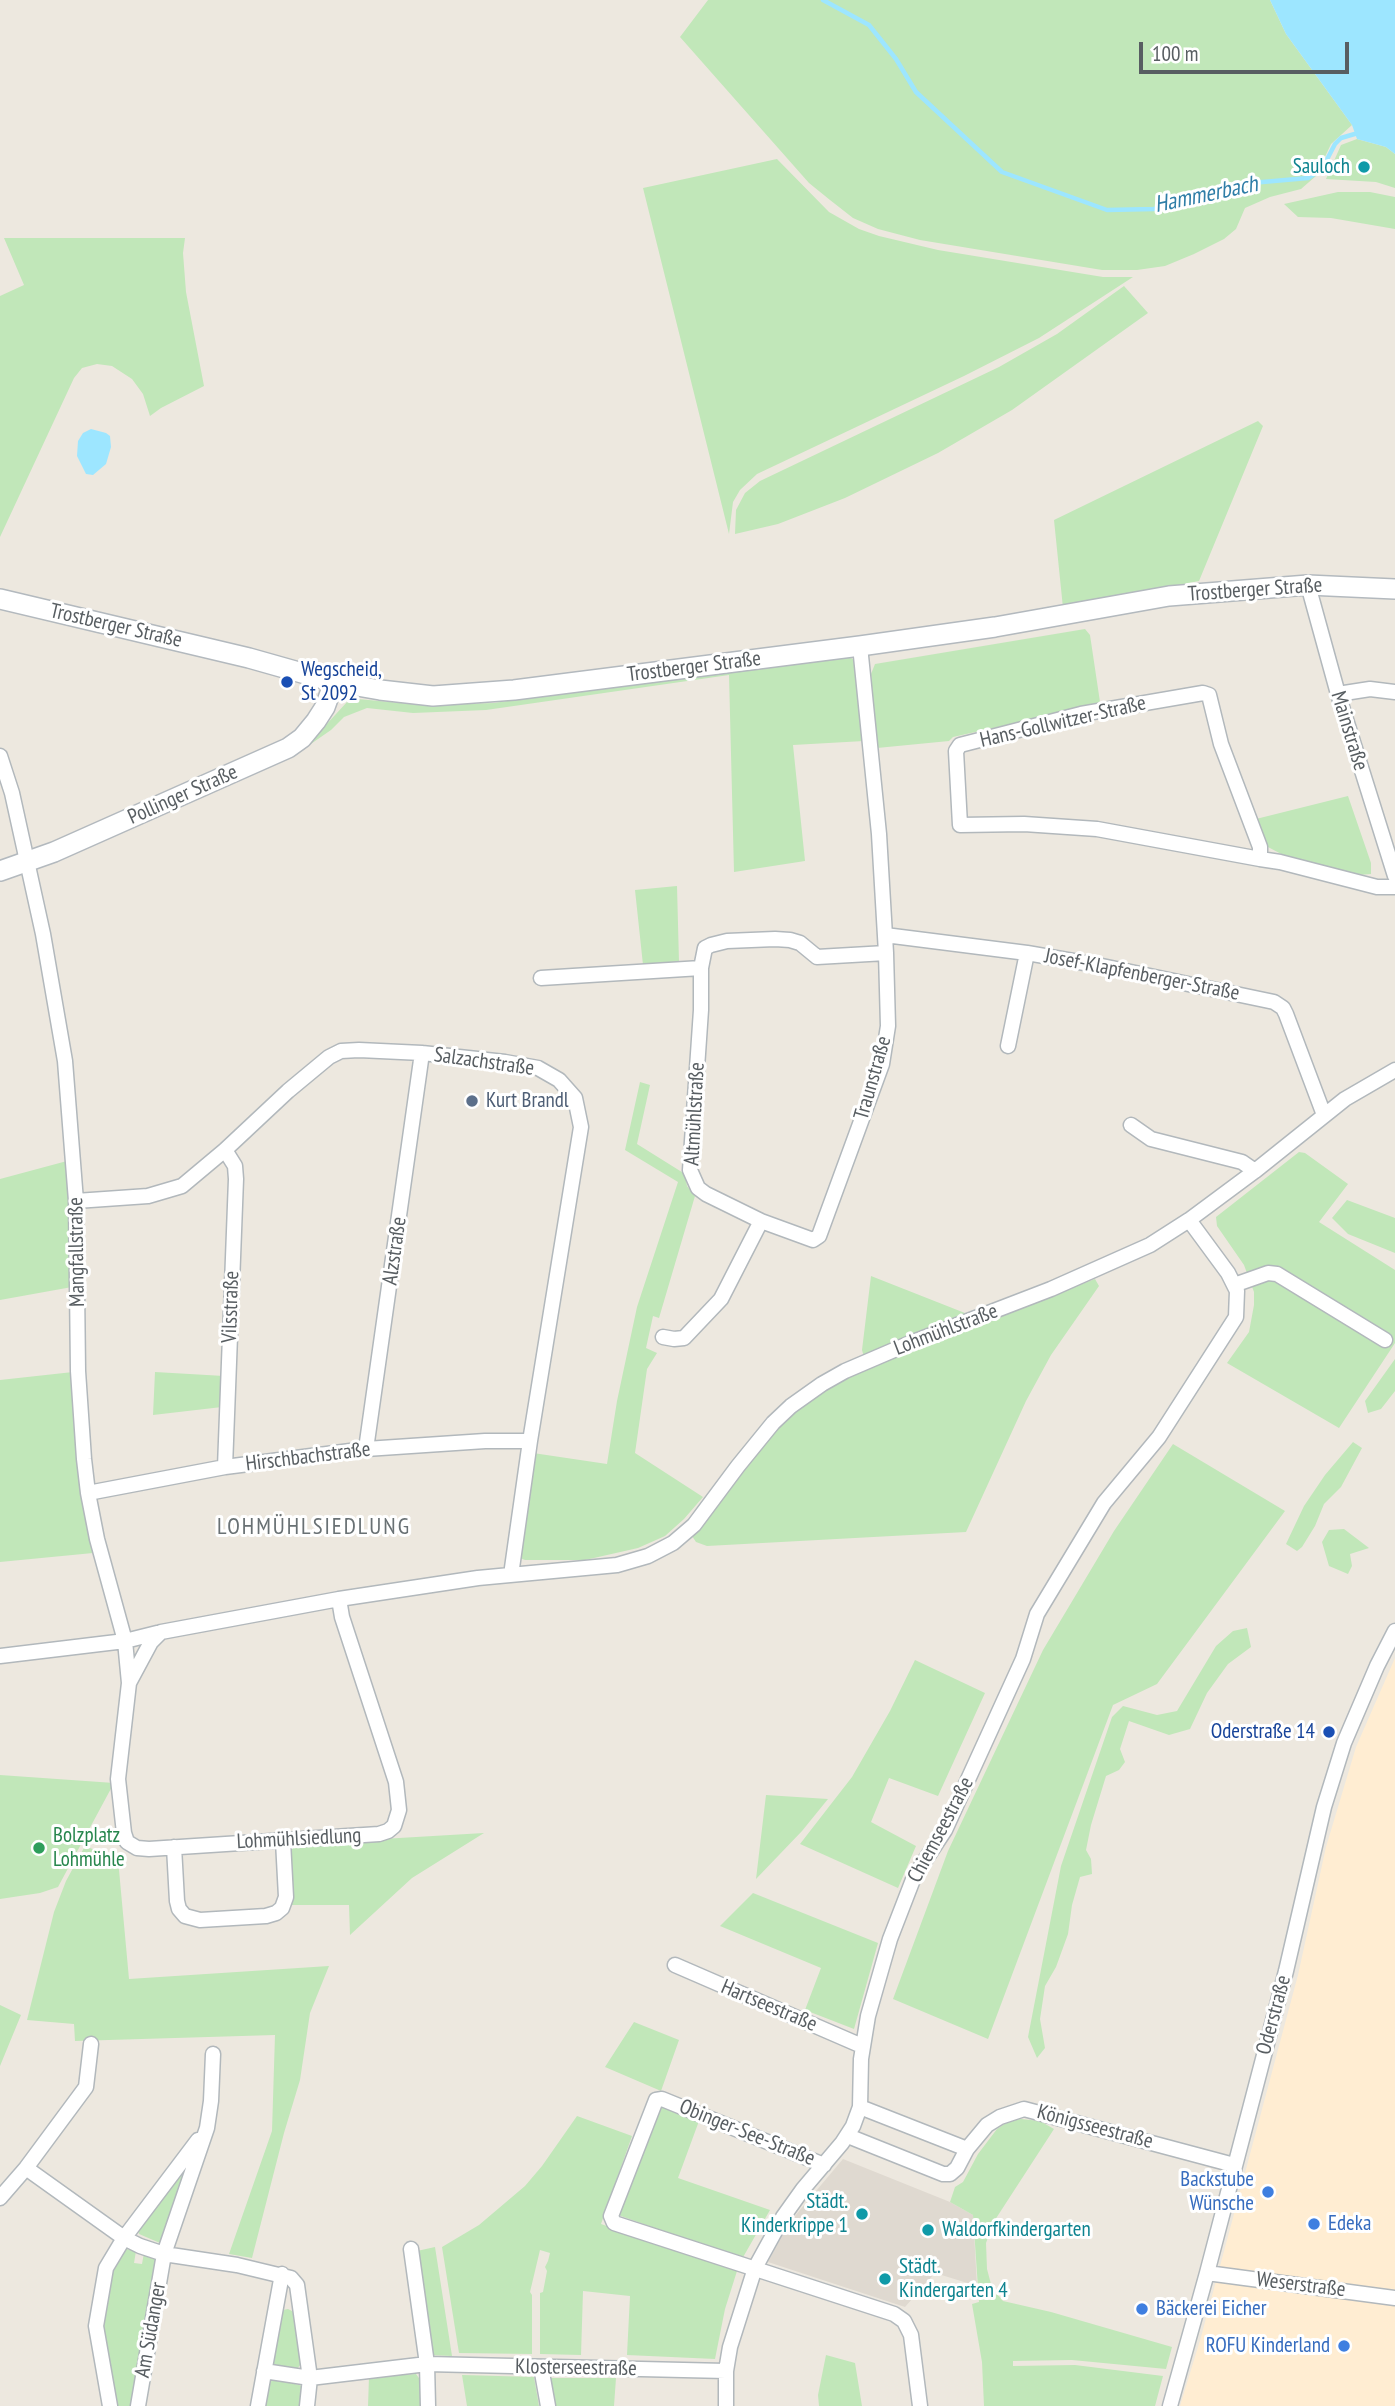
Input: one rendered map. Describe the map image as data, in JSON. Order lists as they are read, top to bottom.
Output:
{
  "streets": {
    "main road": ["Trostberger Straße", "Pollinger Straße"],
    "street": [
      "Hans-Gollwitzer-Straße",
      "Mainstraße",
      "Josef-Klapfenberger-Straße",
      "Salzachstraße",
      "Traunstraße",
      "Altmühlstraße",
      "Alzstraße",
      "Mangfallstraße",
      "Vilsstraße",
      "Lohmühlstraße",
      "Hirschbachstraße",
      "Chiemseestraße",
      "Lohmühlsiedlung",
      "Hartseestraße",
      "Oderstraße",
      "Königsseestraße",
      "Obinger-See-Straße",
      "Weserstraße",
      "Am Südanger",
      "Klosterseestraße"
    ]
  },
  "crossings": [
    ["Trostberger Straße", "Mainstraße"],
    ["Trostberger Straße", "Pollinger Straße"],
    ["Trostberger Straße", "Traunstraße"],
    ["Pollinger Straße", "Mangfallstraße"],
    ["Josef-Klapfenberger-Straße", "Traunstraße"],
    ["Josef-Klapfenberger-Straße", "Lohmühlstraße"],
    ["Salzachstraße", "Alzstraße"],
    ["Salzachstraße", "Mangfallstraße"],
    ["Salzachstraße", "Vilsstraße"],
    ["Salzachstraße", "Lohmühlstraße"],
    ["Salzachstraße", "Hirschbachstraße"],
    ["Traunstraße", "Altmühlstraße"],
    ["Alzstraße", "Hirschbachstraße"],
    ["Mangfallstraße", "Hirschbachstraße"],
    ["Mangfallstraße", "Lohmühlsiedlung"],
    ["Vilsstraße", "Hirschbachstraße"],
    ["Chiemseestraße", "Hartseestraße"],
    ["Chiemseestraße", "Königsseestraße"],
    ["Chiemseestraße", "Obinger-See-Straße"],
    ["Chiemseestraße", "Klosterseestraße"],
    ["Oderstraße", "Königsseestraße"],
    ["Oderstraße", "Weserstraße"]
  ],
  "districts": ["LOHMÜHLSIEDLUNG"],
  "water": ["Hammerbach"],
  "places": [
    "Sauloch",
    "Wegscheid, St 2092",
    "Kurt Brandl",
    "Oderstraße 14",
    "Bolzplatz Lohmühle",
    "Backstube Wünsche",
    "Städt. Kinderkrippe 1",
    "Edeka",
    "Waldorfkindergarten",
    "Städt. Kindergarten 4",
    "Bäckerei Eicher",
    "ROFU Kinderland"
  ],
  "scale_bar": "100 m"
}
